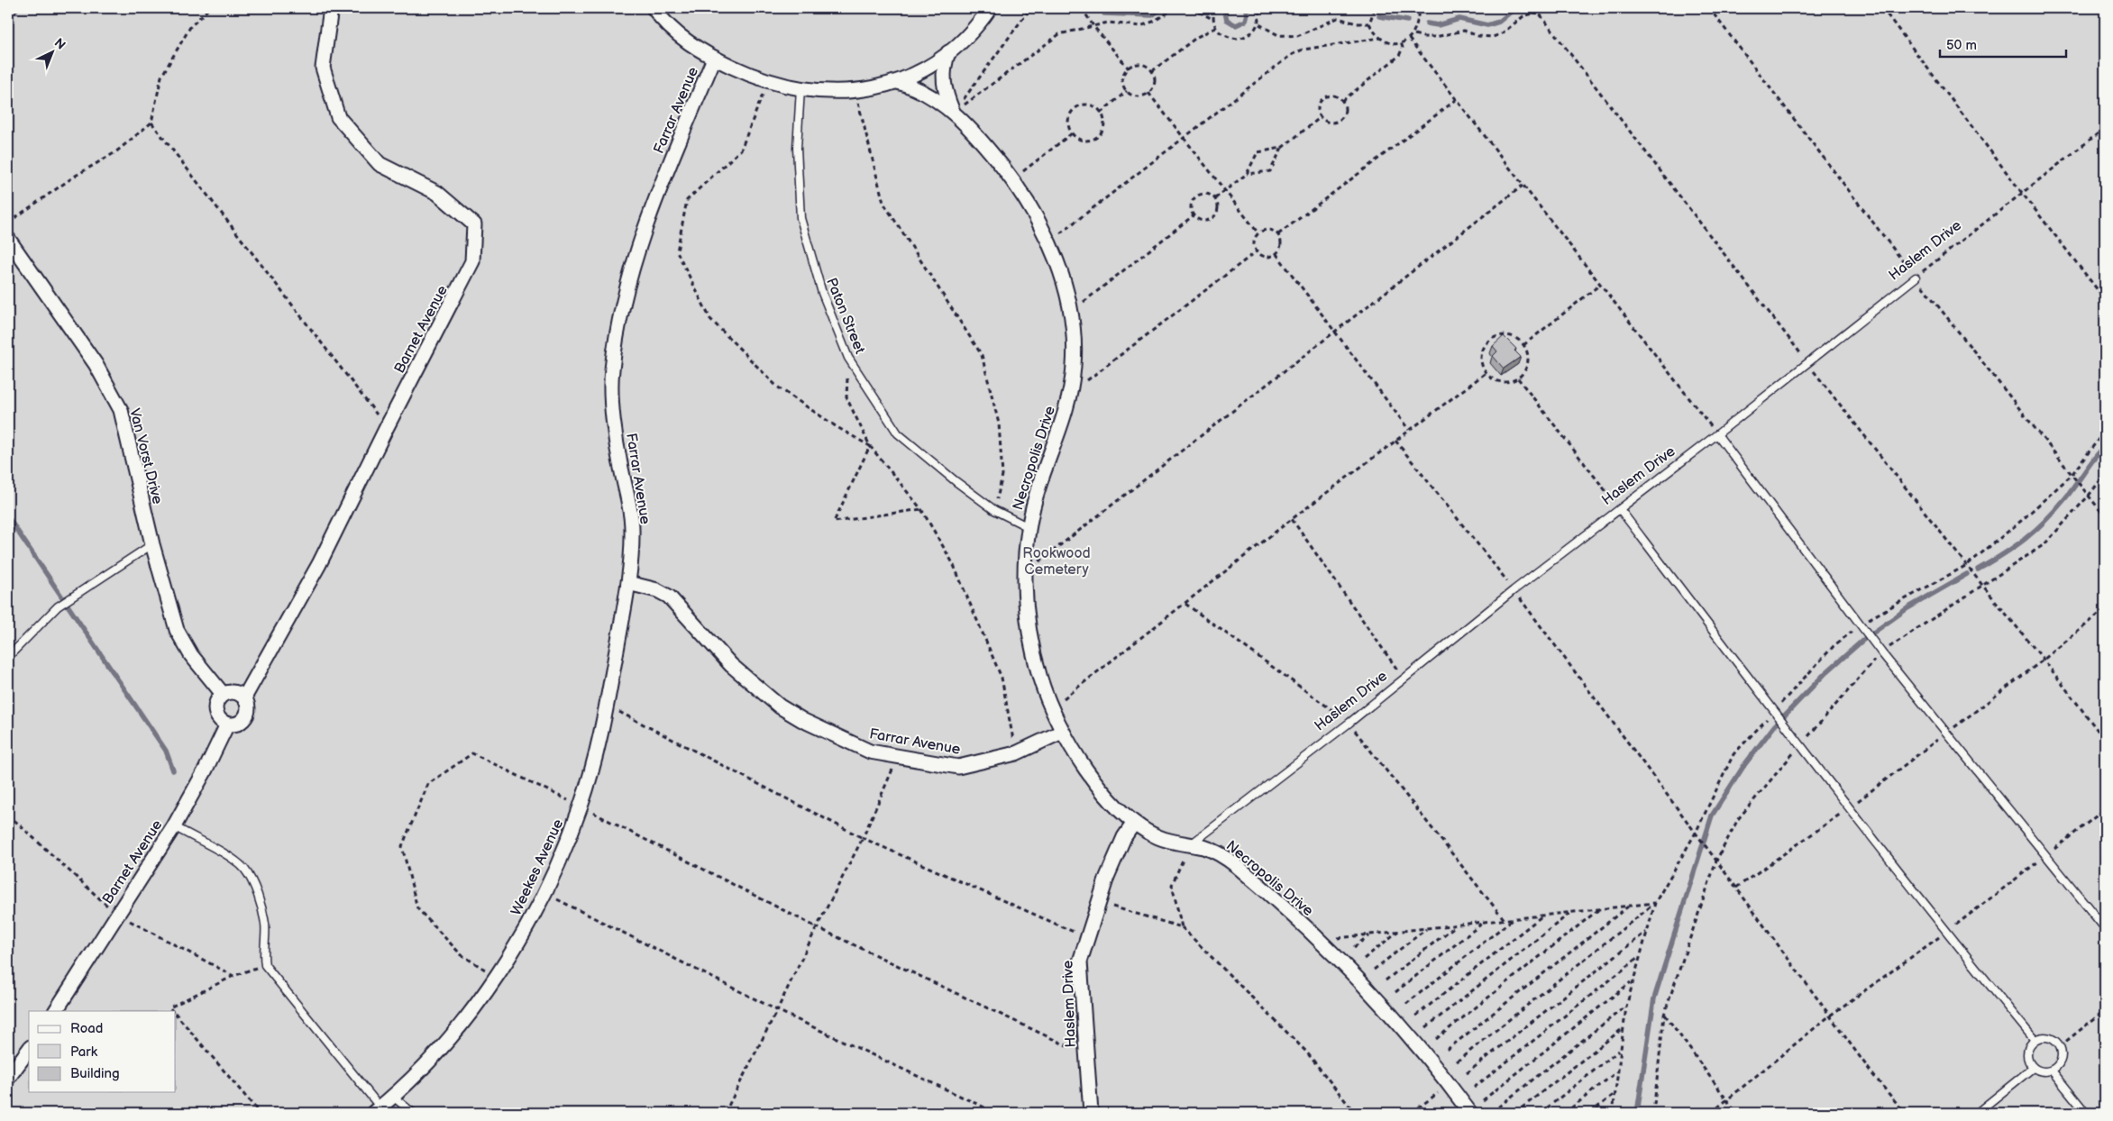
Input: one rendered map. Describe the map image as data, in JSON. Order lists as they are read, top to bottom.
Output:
{
  "streets": {
    "street": [
      "Farrar Avenue",
      "Haslem Drive",
      "Barnet Avenue",
      "Van Vorst Drive",
      "Necropolis Drive",
      "Weekes Avenue"
    ],
    "lane": ["Paton Street"]
  },
  "crossings": [
    ["Farrar Avenue", "Necropolis Drive"],
    ["Farrar Avenue", "Weekes Avenue"],
    ["Haslem Drive", "Necropolis Drive"],
    ["Paton Street", "Necropolis Drive"],
    ["Barnet Avenue", "Van Vorst Drive"]
  ],
  "parks": ["Rookwood Cemetery"],
  "legend": ["Road", "Park", "Building"],
  "scale_bar": "50 m",
  "north": "top right"
}
